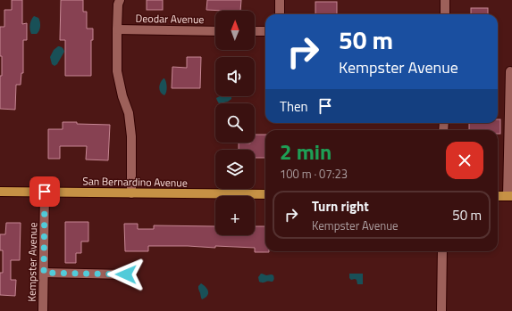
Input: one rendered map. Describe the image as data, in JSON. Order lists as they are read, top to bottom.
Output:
{
  "streets": {
    "main road": ["San Bernardino Avenue"],
    "street": ["Deodar Avenue", "Kempster Avenue"]
  },
  "crossings": [
    ["San Bernardino Avenue", "Kempster Avenue"]
  ],
  "north": "top",
  "page": {
    "map_buttons": "+",
    "turn": ["50 m", "Kempster Avenue"],
    "then": "Then",
    "heading": ["2 min", "100 m · 07:23"],
    "list": [
      {
        "name": "Turn right",
        "note": "Kempster Avenue",
        "value": "50 m"
      }
    ]
  }
}
